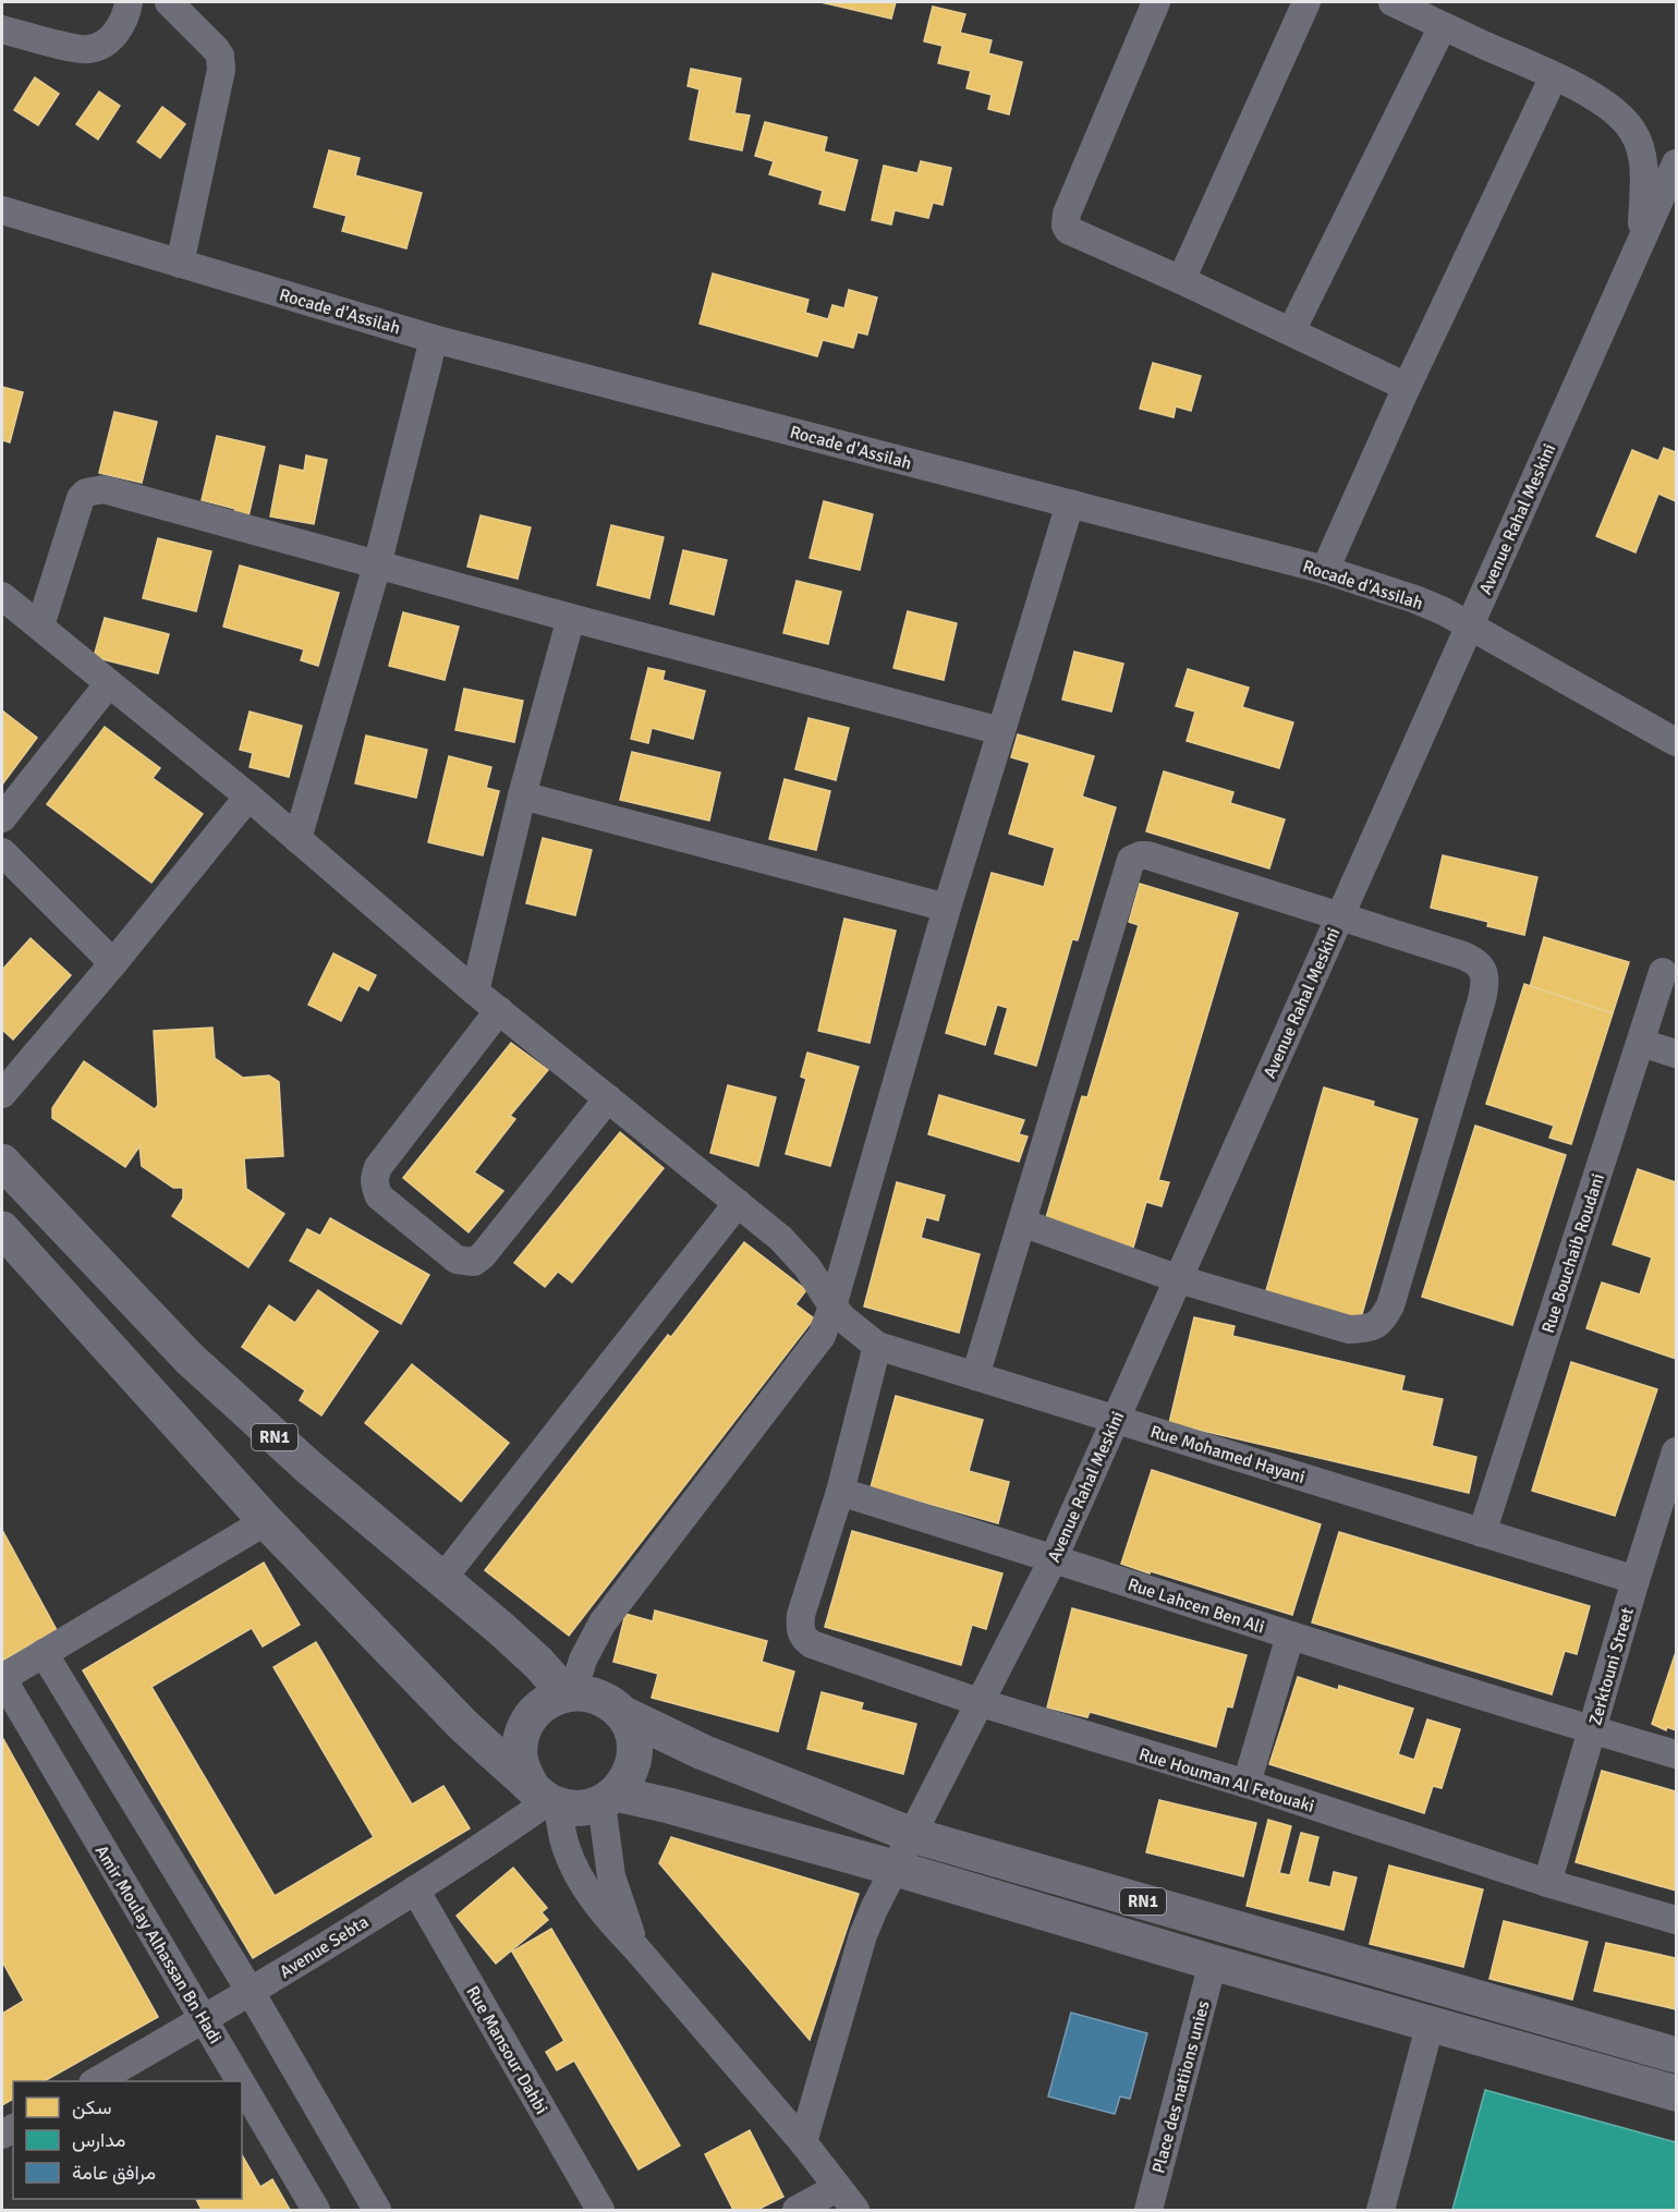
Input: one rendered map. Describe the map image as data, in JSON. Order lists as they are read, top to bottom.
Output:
{
  "streets": {
    "main road": ["RN1"],
    "street": [
      "Rocade d'Assilah",
      "Avenue Rahal Meskini",
      "Rue Bouchaib Roudani",
      "Rue Mohamed Hayani",
      "Rue Lahcen Ben Ali",
      "Zerktouni Street",
      "Rue Houman Al Fetouaki",
      "Amir Moulay Alhassan Bn Hadi",
      "Avenue Sebta",
      "Rue Mansour Dahbi",
      "Place des natiions unies"
    ]
  },
  "crossings": [
    ["Rocade d'Assilah", "Avenue Rahal Meskini"],
    ["Avenue Rahal Meskini", "RN1"],
    ["Avenue Rahal Meskini", "Rue Mohamed Hayani"],
    ["Avenue Rahal Meskini", "Rue Lahcen Ben Ali"],
    ["Avenue Rahal Meskini", "Rue Houman Al Fetouaki"],
    ["Rue Bouchaib Roudani", "Rue Mohamed Hayani"],
    ["RN1", "Avenue Sebta"],
    ["RN1", "Place des natiions unies"],
    ["Rue Mohamed Hayani", "Zerktouni Street"],
    ["Rue Lahcen Ben Ali", "Zerktouni Street"],
    ["Rue Lahcen Ben Ali", "Rue Houman Al Fetouaki"],
    ["Zerktouni Street", "Rue Houman Al Fetouaki"],
    ["Amir Moulay Alhassan Bn Hadi", "Avenue Sebta"],
    ["Avenue Sebta", "Rue Mansour Dahbi"]
  ],
  "legend": ["سكن", "مدارس", "مرافق عامة"]
}
